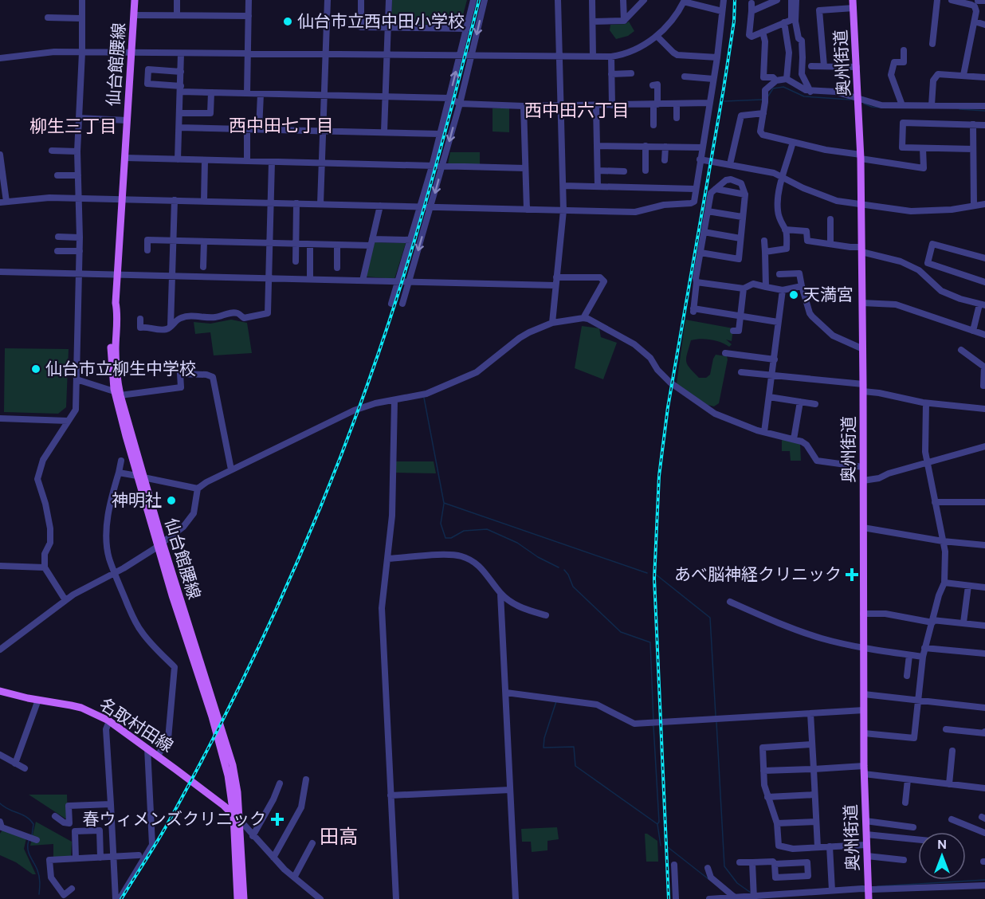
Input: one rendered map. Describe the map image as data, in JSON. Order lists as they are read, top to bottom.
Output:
{
  "streets": {
    "main road": ["奥州街道", "仙台館腰線", "名取村田線"]
  },
  "crossings": [
    ["仙台館腰線", "名取村田線"]
  ],
  "districts": [
    "西中田六丁目",
    "西中田七丁目",
    "柳生三丁目",
    "田高"
  ],
  "places": {
    "other": [
      "仙台市立西中田小学校",
      "天満宮",
      "仙台市立柳生中学校",
      "神明社"
    ],
    "health": ["あべ脳神経クリニック", "春ウィメンズクリニック"]
  },
  "north": "top"
}
